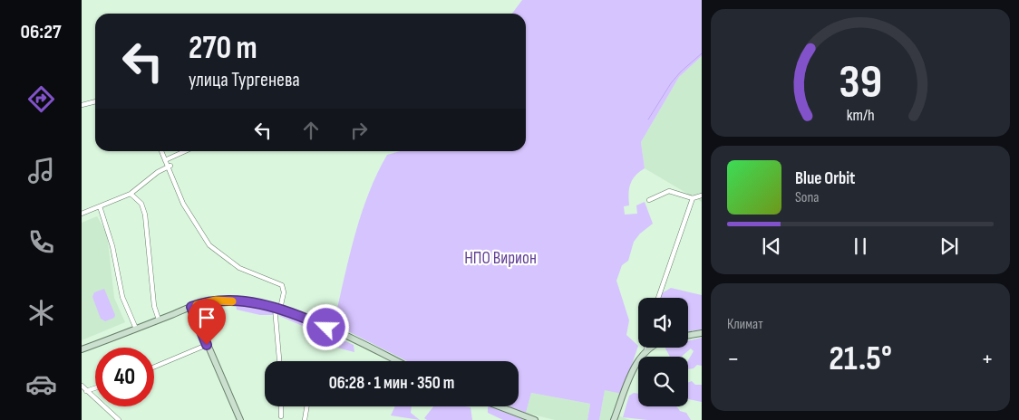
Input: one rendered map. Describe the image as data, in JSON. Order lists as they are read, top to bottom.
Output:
{
  "parks": ["НПО Вирион"],
  "page": {
    "tabs": "06:27",
    "turn": ["270 m", "улица Тургенева"],
    "song": ["Blue Orbit", "Sona"],
    "tile": "Климат",
    "heat": ["−", "21.5°", "+"],
    "limit": "40",
    "trip": "06:28 · 1 мин · 350 m",
    "gauge": ["39", "km/h"]
  }
}
